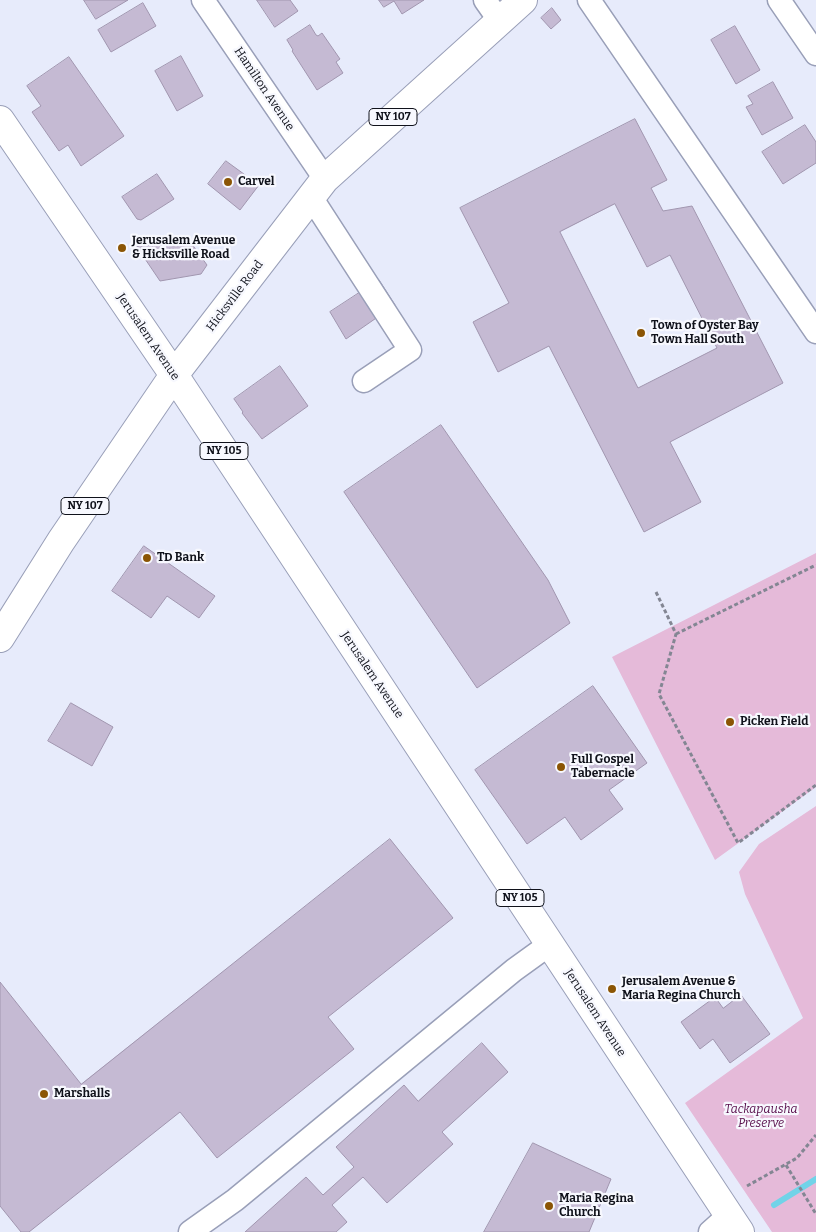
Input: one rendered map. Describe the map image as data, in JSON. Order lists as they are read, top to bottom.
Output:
{
  "streets": {
    "main road": [
      "NY 107",
      "Hicksville Road",
      "Jerusalem Avenue",
      "NY 105"
    ],
    "street": ["Hamilton Avenue"]
  },
  "crossings": [
    ["Hamilton Avenue", "Hicksville Road"],
    ["Hicksville Road", "Jerusalem Avenue"]
  ],
  "parks": ["Tackapausha Preserve"],
  "places": [
    "Carvel",
    "Jerusalem Avenue & Hicksville Road",
    "Town of Oyster Bay Town Hall South",
    "TD Bank",
    "Picken Field",
    "Full Gospel Tabernacle",
    "Jerusalem Avenue & Maria Regina Church",
    "Marshalls",
    "Maria Regina Church"
  ]
}
